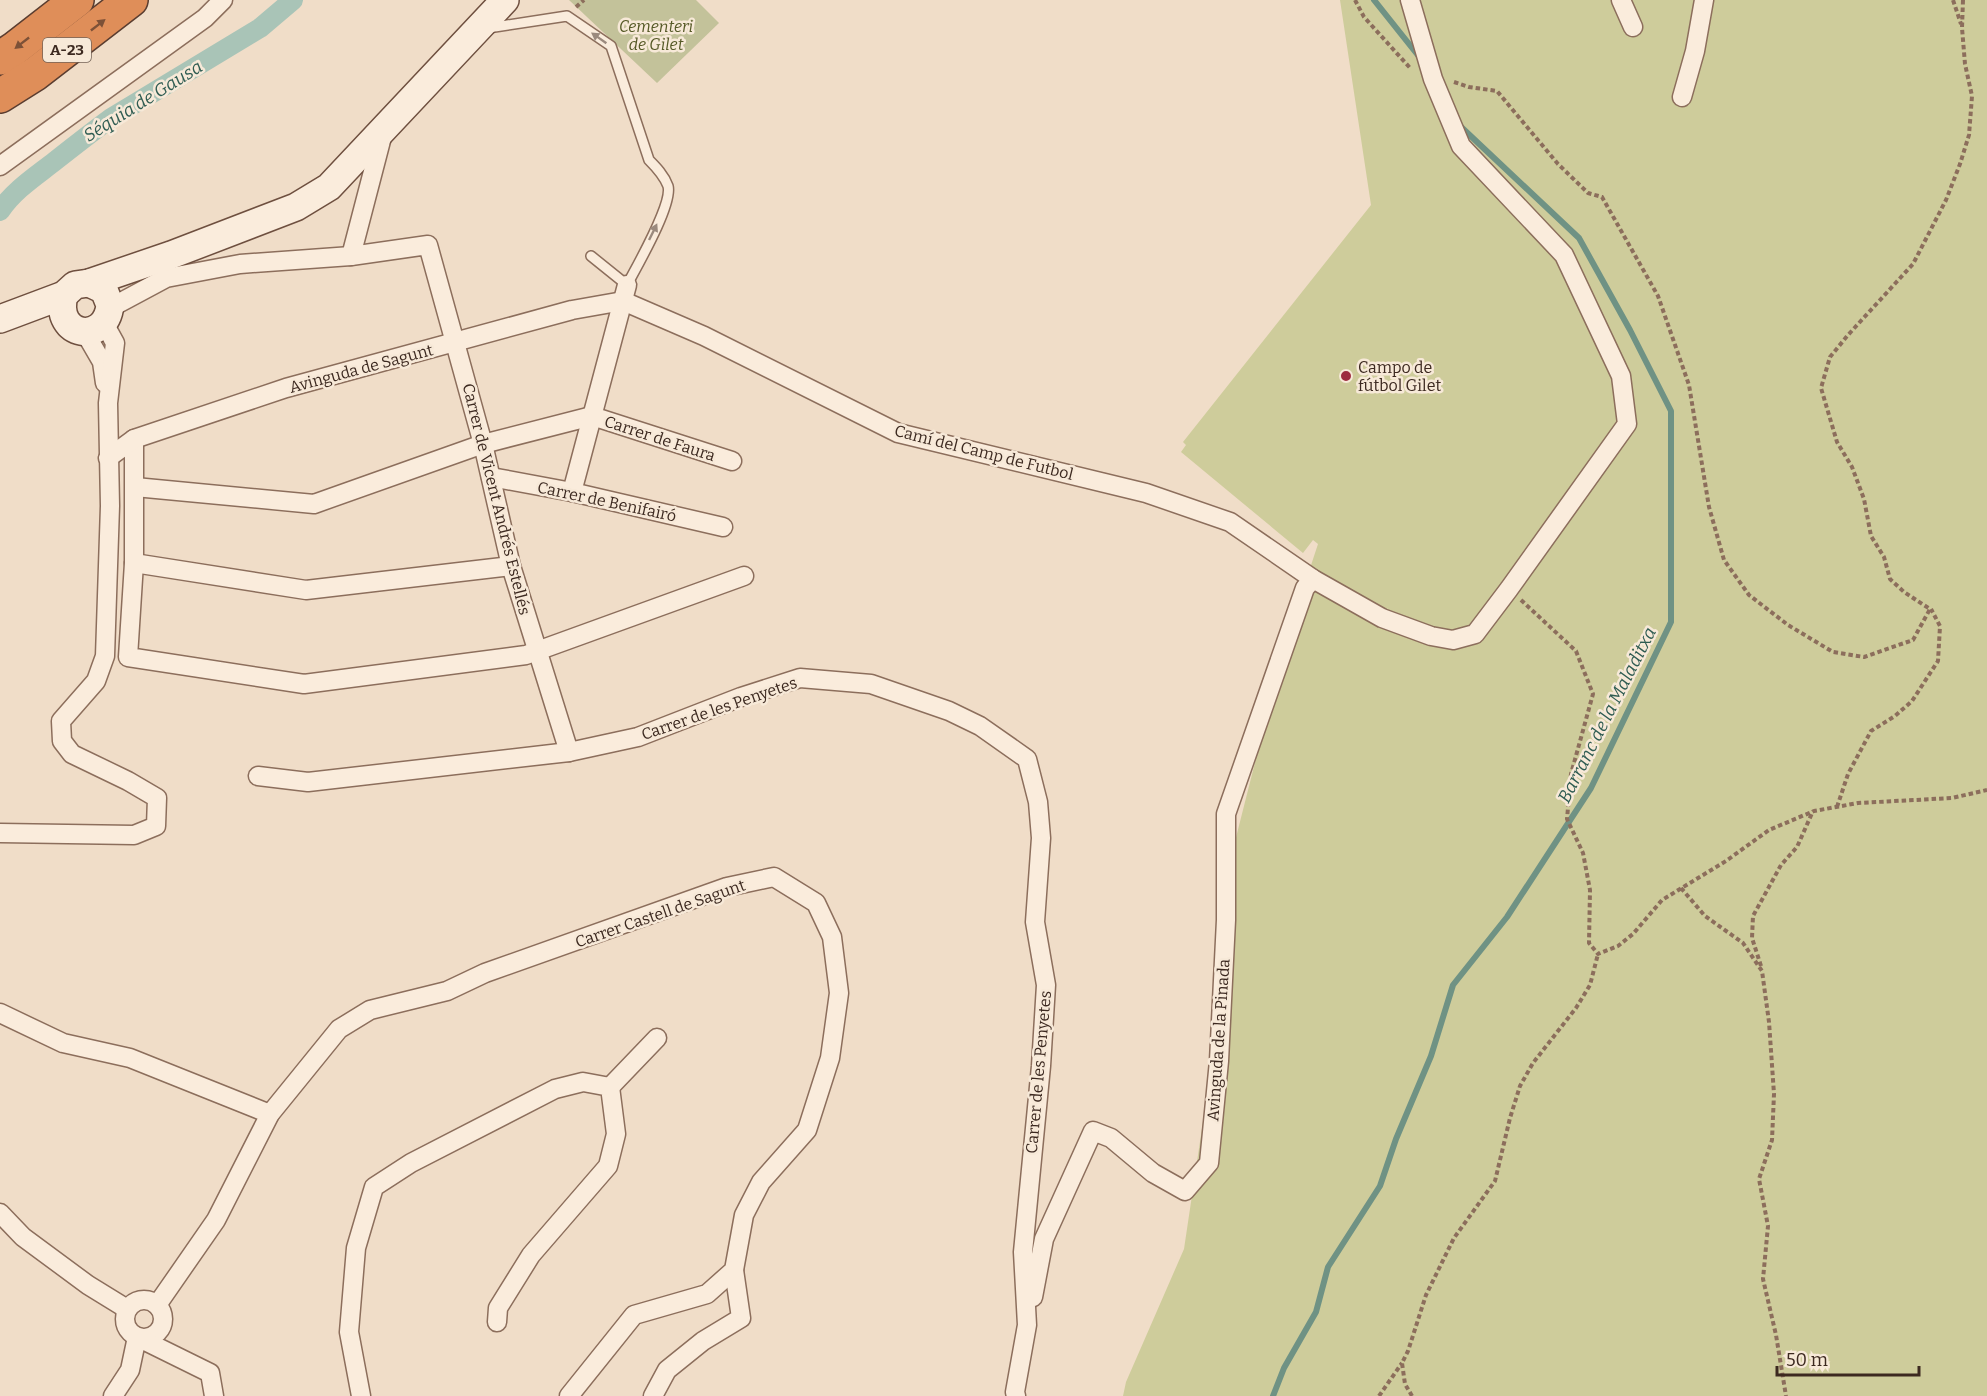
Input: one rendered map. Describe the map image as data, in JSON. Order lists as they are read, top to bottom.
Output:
{
  "streets": {
    "highway": ["A-23"],
    "street": [
      "Avinguda de Sagunt",
      "Carrer de Faura",
      "Camí del Camp de Futbol",
      "Carrer de Vicent Andrés Estellés",
      "Carrer de Benifairó",
      "Carrer de les Penyetes",
      "Carrer Castell de Sagunt",
      "Avinguda de la Pinada"
    ]
  },
  "crossings": [
    ["Avinguda de Sagunt", "Camí del Camp de Futbol"],
    ["Avinguda de Sagunt", "Carrer de Vicent Andrés Estellés"],
    ["Carrer de Faura", "Carrer de Vicent Andrés Estellés"],
    ["Camí del Camp de Futbol", "Avinguda de la Pinada"],
    ["Carrer de Vicent Andrés Estellés", "Carrer de Benifairó"],
    ["Carrer de Vicent Andrés Estellés", "Carrer de les Penyetes"],
    ["Carrer de les Penyetes", "Avinguda de la Pinada"]
  ],
  "water": ["Séquia de Gausa", "Barranc de la Maladitxa"],
  "parks": ["Cementeri de Gilet"],
  "places": ["Campo de fútbol Gilet"],
  "scale_bar": "50 m"
}
